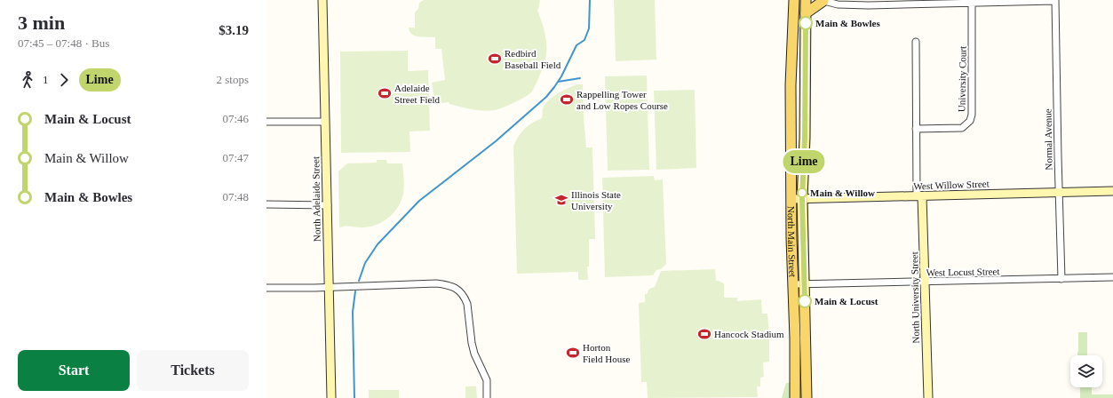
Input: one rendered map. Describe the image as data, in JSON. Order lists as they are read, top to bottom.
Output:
{
  "streets": {
    "main road": ["North Main Street"],
    "street": [
      "University Court",
      "Normal Avenue",
      "West Willow Street",
      "North Adelaide Street",
      "West Locust Street",
      "North University Street"
    ]
  },
  "crossings": [
    ["University Court", "North University Street"],
    ["Normal Avenue", "West Willow Street"],
    ["Normal Avenue", "West Locust Street"],
    ["West Willow Street", "North Main Street"],
    ["West Willow Street", "North University Street"],
    ["North Main Street", "West Locust Street"],
    ["West Locust Street", "North University Street"]
  ],
  "places": {
    "other": ["Main & Bowles", "Main & Willow", "Main & Locust"],
    "sports": [
      "Redbird Baseball Field",
      "Adelaide Street Field",
      "Rappelling Tower and Low Ropes Course",
      "Hancock Stadium",
      "Horton Field House"
    ],
    "school or university": ["Illinois State University"]
  },
  "lines": ["bus line Lime"],
  "page": {
    "heading": ["3 min", "07:45 – 07:48 · Bus", "$3.19"],
    "on_map": "Lime",
    "legs": ["1", "Lime", "2 stops"],
    "list": [
      {
        "name": "Main & Locust",
        "value": "07:46"
      },
      {
        "name": "Main & Willow",
        "value": "07:47"
      },
      {
        "name": "Main & Bowles",
        "value": "07:48"
      }
    ],
    "buttons": ["Start", "Tickets"]
  }
}
